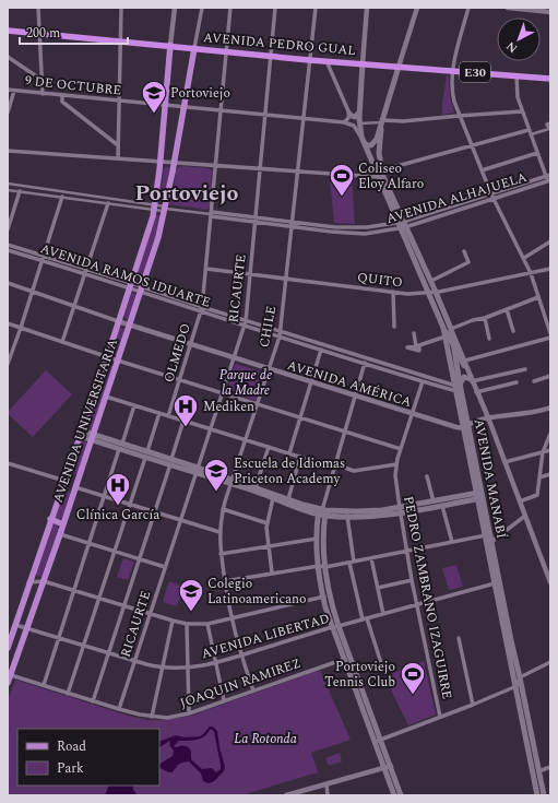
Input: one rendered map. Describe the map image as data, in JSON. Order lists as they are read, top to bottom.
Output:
{
  "streets": {
    "highway": ["AVENIDA PEDRO GUAL", "E30"],
    "main road": ["AVENIDA UNIVERSITARIA", "AVENIDA MANABÍ"],
    "street": [
      "9 DE OCTUBRE",
      "AVENIDA ALHAJUELA",
      "AVENIDA RAMOS IDUARTE",
      "QUITO",
      "RICAURTE",
      "CHILE",
      "OLMEDO",
      "AVENIDA AMÉRICA",
      "PEDRO ZAMBRANO IZAGUIRRE",
      "AVENIDA LIBERTAD",
      "JOAQUIN RAMIREZ"
    ]
  },
  "crossings": [
    ["AVENIDA PEDRO GUAL", "RICAURTE"],
    ["AVENIDA PEDRO GUAL", "CHILE"],
    ["AVENIDA PEDRO GUAL", "OLMEDO"],
    ["AVENIDA PEDRO GUAL", "AVENIDA UNIVERSITARIA"],
    ["9 DE OCTUBRE", "RICAURTE"],
    ["9 DE OCTUBRE", "CHILE"],
    ["9 DE OCTUBRE", "OLMEDO"],
    ["9 DE OCTUBRE", "AVENIDA UNIVERSITARIA"],
    ["AVENIDA ALHAJUELA", "RICAURTE"],
    ["AVENIDA ALHAJUELA", "CHILE"],
    ["AVENIDA ALHAJUELA", "OLMEDO"],
    ["AVENIDA ALHAJUELA", "AVENIDA MANABÍ"],
    ["AVENIDA RAMOS IDUARTE", "RICAURTE"],
    ["AVENIDA RAMOS IDUARTE", "CHILE"],
    ["AVENIDA RAMOS IDUARTE", "OLMEDO"],
    ["AVENIDA RAMOS IDUARTE", "AVENIDA UNIVERSITARIA"],
    ["AVENIDA RAMOS IDUARTE", "AVENIDA MANABÍ"],
    ["AVENIDA RAMOS IDUARTE", "PEDRO ZAMBRANO IZAGUIRRE"],
    ["QUITO", "RICAURTE"],
    ["QUITO", "CHILE"],
    ["QUITO", "OLMEDO"],
    ["QUITO", "AVENIDA MANABÍ"],
    ["RICAURTE", "AVENIDA AMÉRICA"],
    ["RICAURTE", "AVENIDA LIBERTAD"],
    ["RICAURTE", "JOAQUIN RAMIREZ"],
    ["CHILE", "AVENIDA AMÉRICA"],
    ["CHILE", "AVENIDA LIBERTAD"],
    ["CHILE", "JOAQUIN RAMIREZ"],
    ["OLMEDO", "AVENIDA AMÉRICA"],
    ["AVENIDA AMÉRICA", "AVENIDA UNIVERSITARIA"],
    ["AVENIDA AMÉRICA", "AVENIDA MANABÍ"],
    ["AVENIDA AMÉRICA", "PEDRO ZAMBRANO IZAGUIRRE"],
    ["AVENIDA UNIVERSITARIA", "AVENIDA LIBERTAD"],
    ["AVENIDA UNIVERSITARIA", "JOAQUIN RAMIREZ"],
    ["AVENIDA MANABÍ", "AVENIDA LIBERTAD"],
    ["PEDRO ZAMBRANO IZAGUIRRE", "AVENIDA LIBERTAD"]
  ],
  "districts": ["Portoviejo"],
  "parks": ["Parque de la Madre", "La Rotonda"],
  "places": {
    "school or university": ["Portoviejo", "Escuela de Idiomas Priceton Academy", "Colegio Latinoamericano"],
    "sports": ["Coliseo Eloy Alfaro", "Portoviejo Tennis Club"],
    "hospital": ["Mediken", "Clínica García"]
  },
  "legend": ["Road", "Park"],
  "scale_bar": "200 m",
  "north": "bottom left"
}
